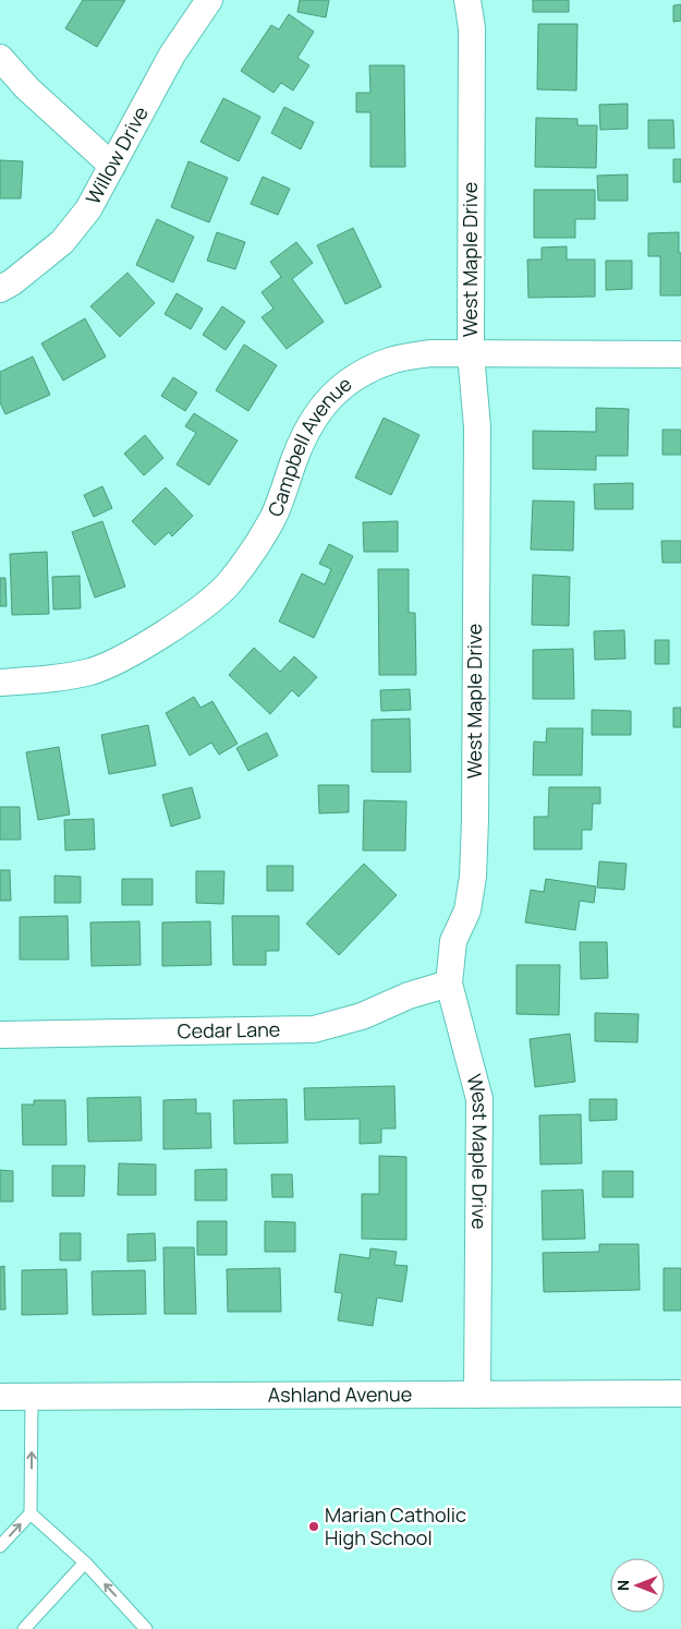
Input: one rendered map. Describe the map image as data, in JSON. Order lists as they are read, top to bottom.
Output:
{
  "streets": {
    "street": [
      "Willow Drive",
      "West Maple Drive",
      "Campbell Avenue",
      "Cedar Lane",
      "Ashland Avenue"
    ]
  },
  "crossings": [
    ["West Maple Drive", "Campbell Avenue"],
    ["West Maple Drive", "Cedar Lane"],
    ["West Maple Drive", "Ashland Avenue"]
  ],
  "places": ["Marian Catholic High School"],
  "north": "left"
}
